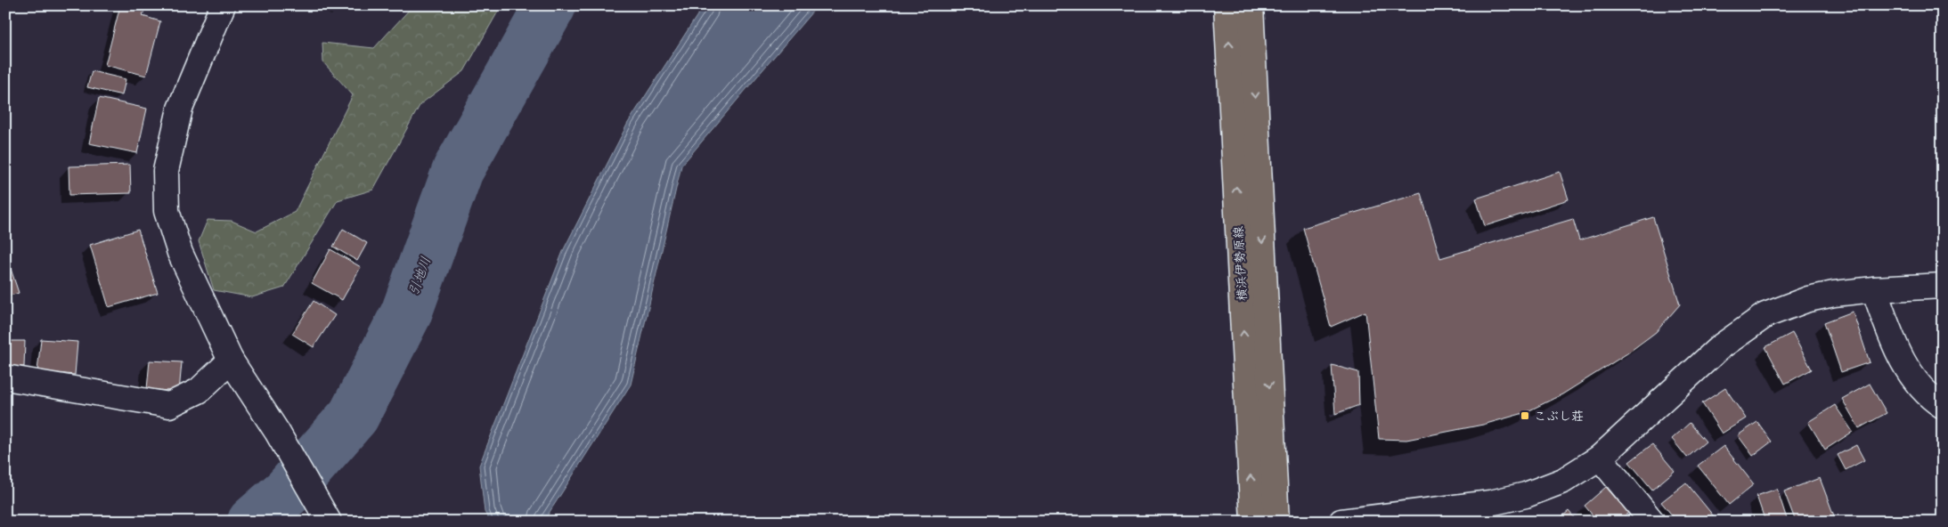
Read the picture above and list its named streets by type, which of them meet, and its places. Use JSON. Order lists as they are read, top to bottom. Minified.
{"streets":{"main road":["横浜伊勢原線"]},"water":["引地川"],"places":{"transit":["こぶし荘"]}}
